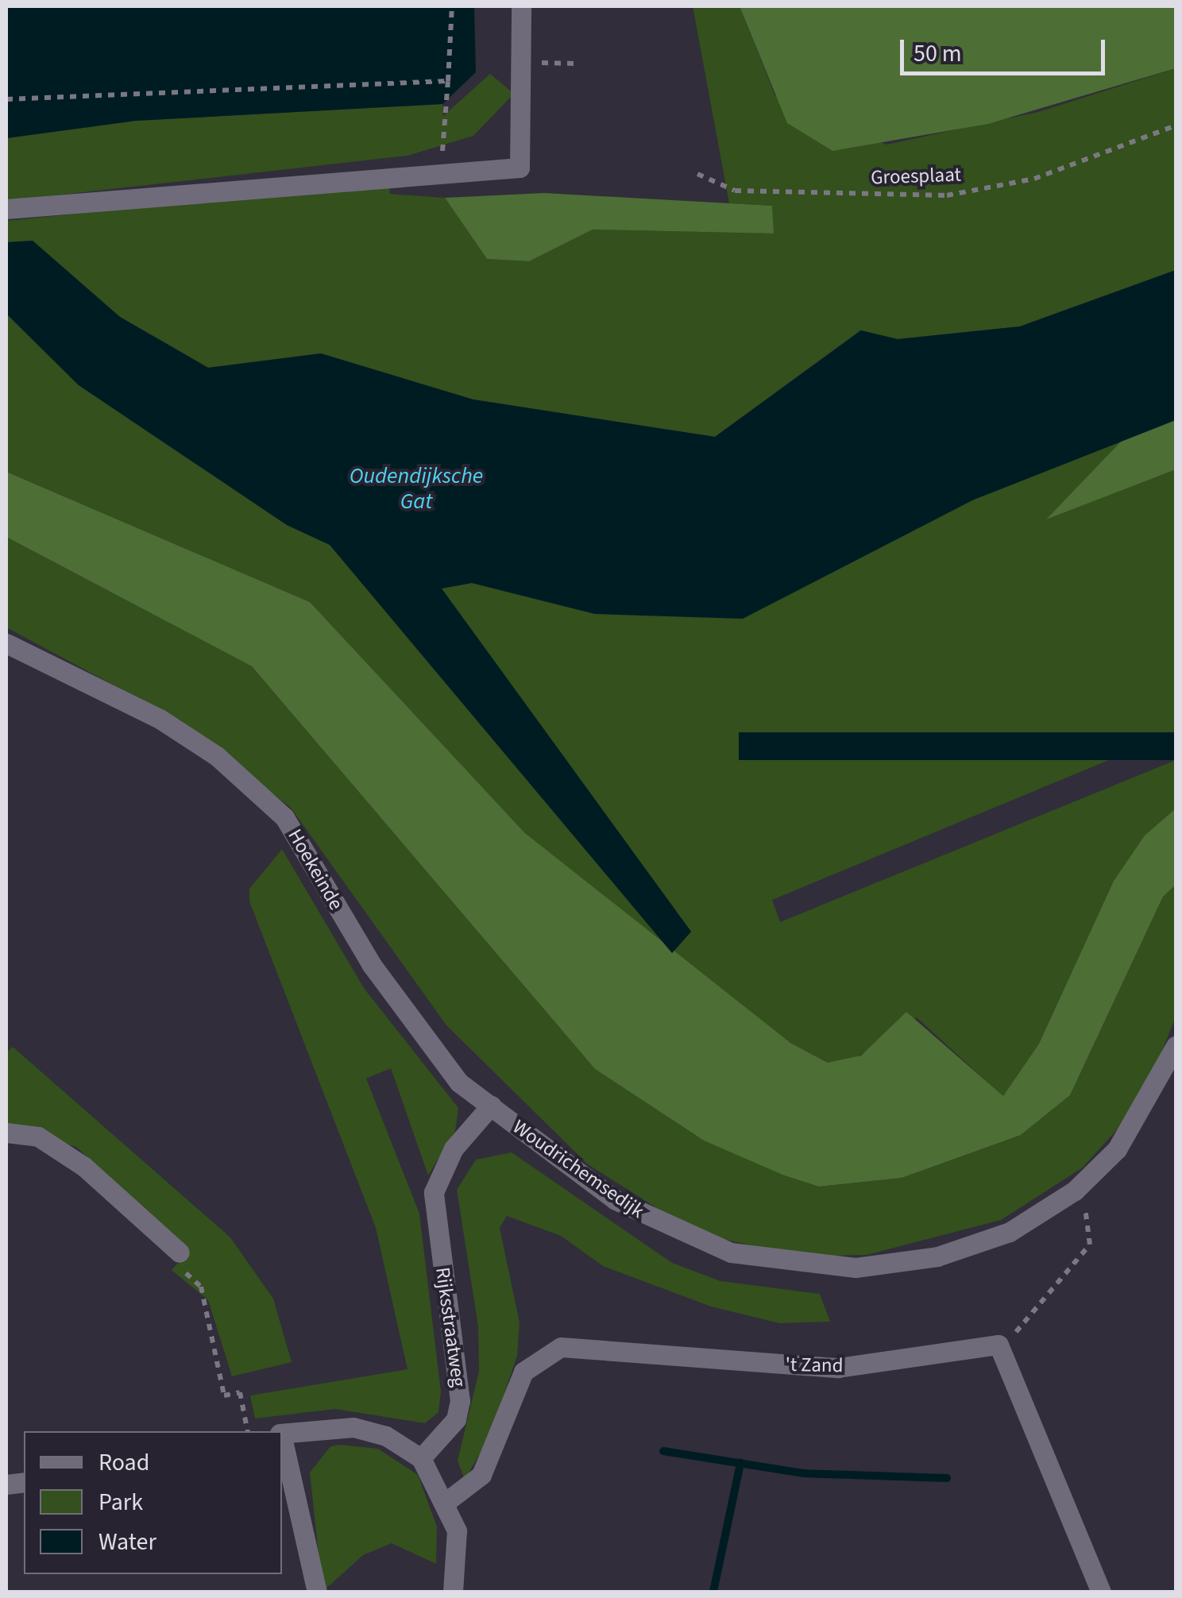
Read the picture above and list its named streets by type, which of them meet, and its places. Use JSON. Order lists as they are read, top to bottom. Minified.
{"streets":{"street":["Hoekeinde","Woudrichemsedijk","Rijksstraatweg","'t Zand"],"path":["Groesplaat"]},"crossings":[["Hoekeinde","Woudrichemsedijk"],["Hoekeinde","Rijksstraatweg"],["Woudrichemsedijk","Rijksstraatweg"]],"water":["Oudendijksche Gat"],"legend":["Road","Park","Water"],"scale_bar":"50 m"}
